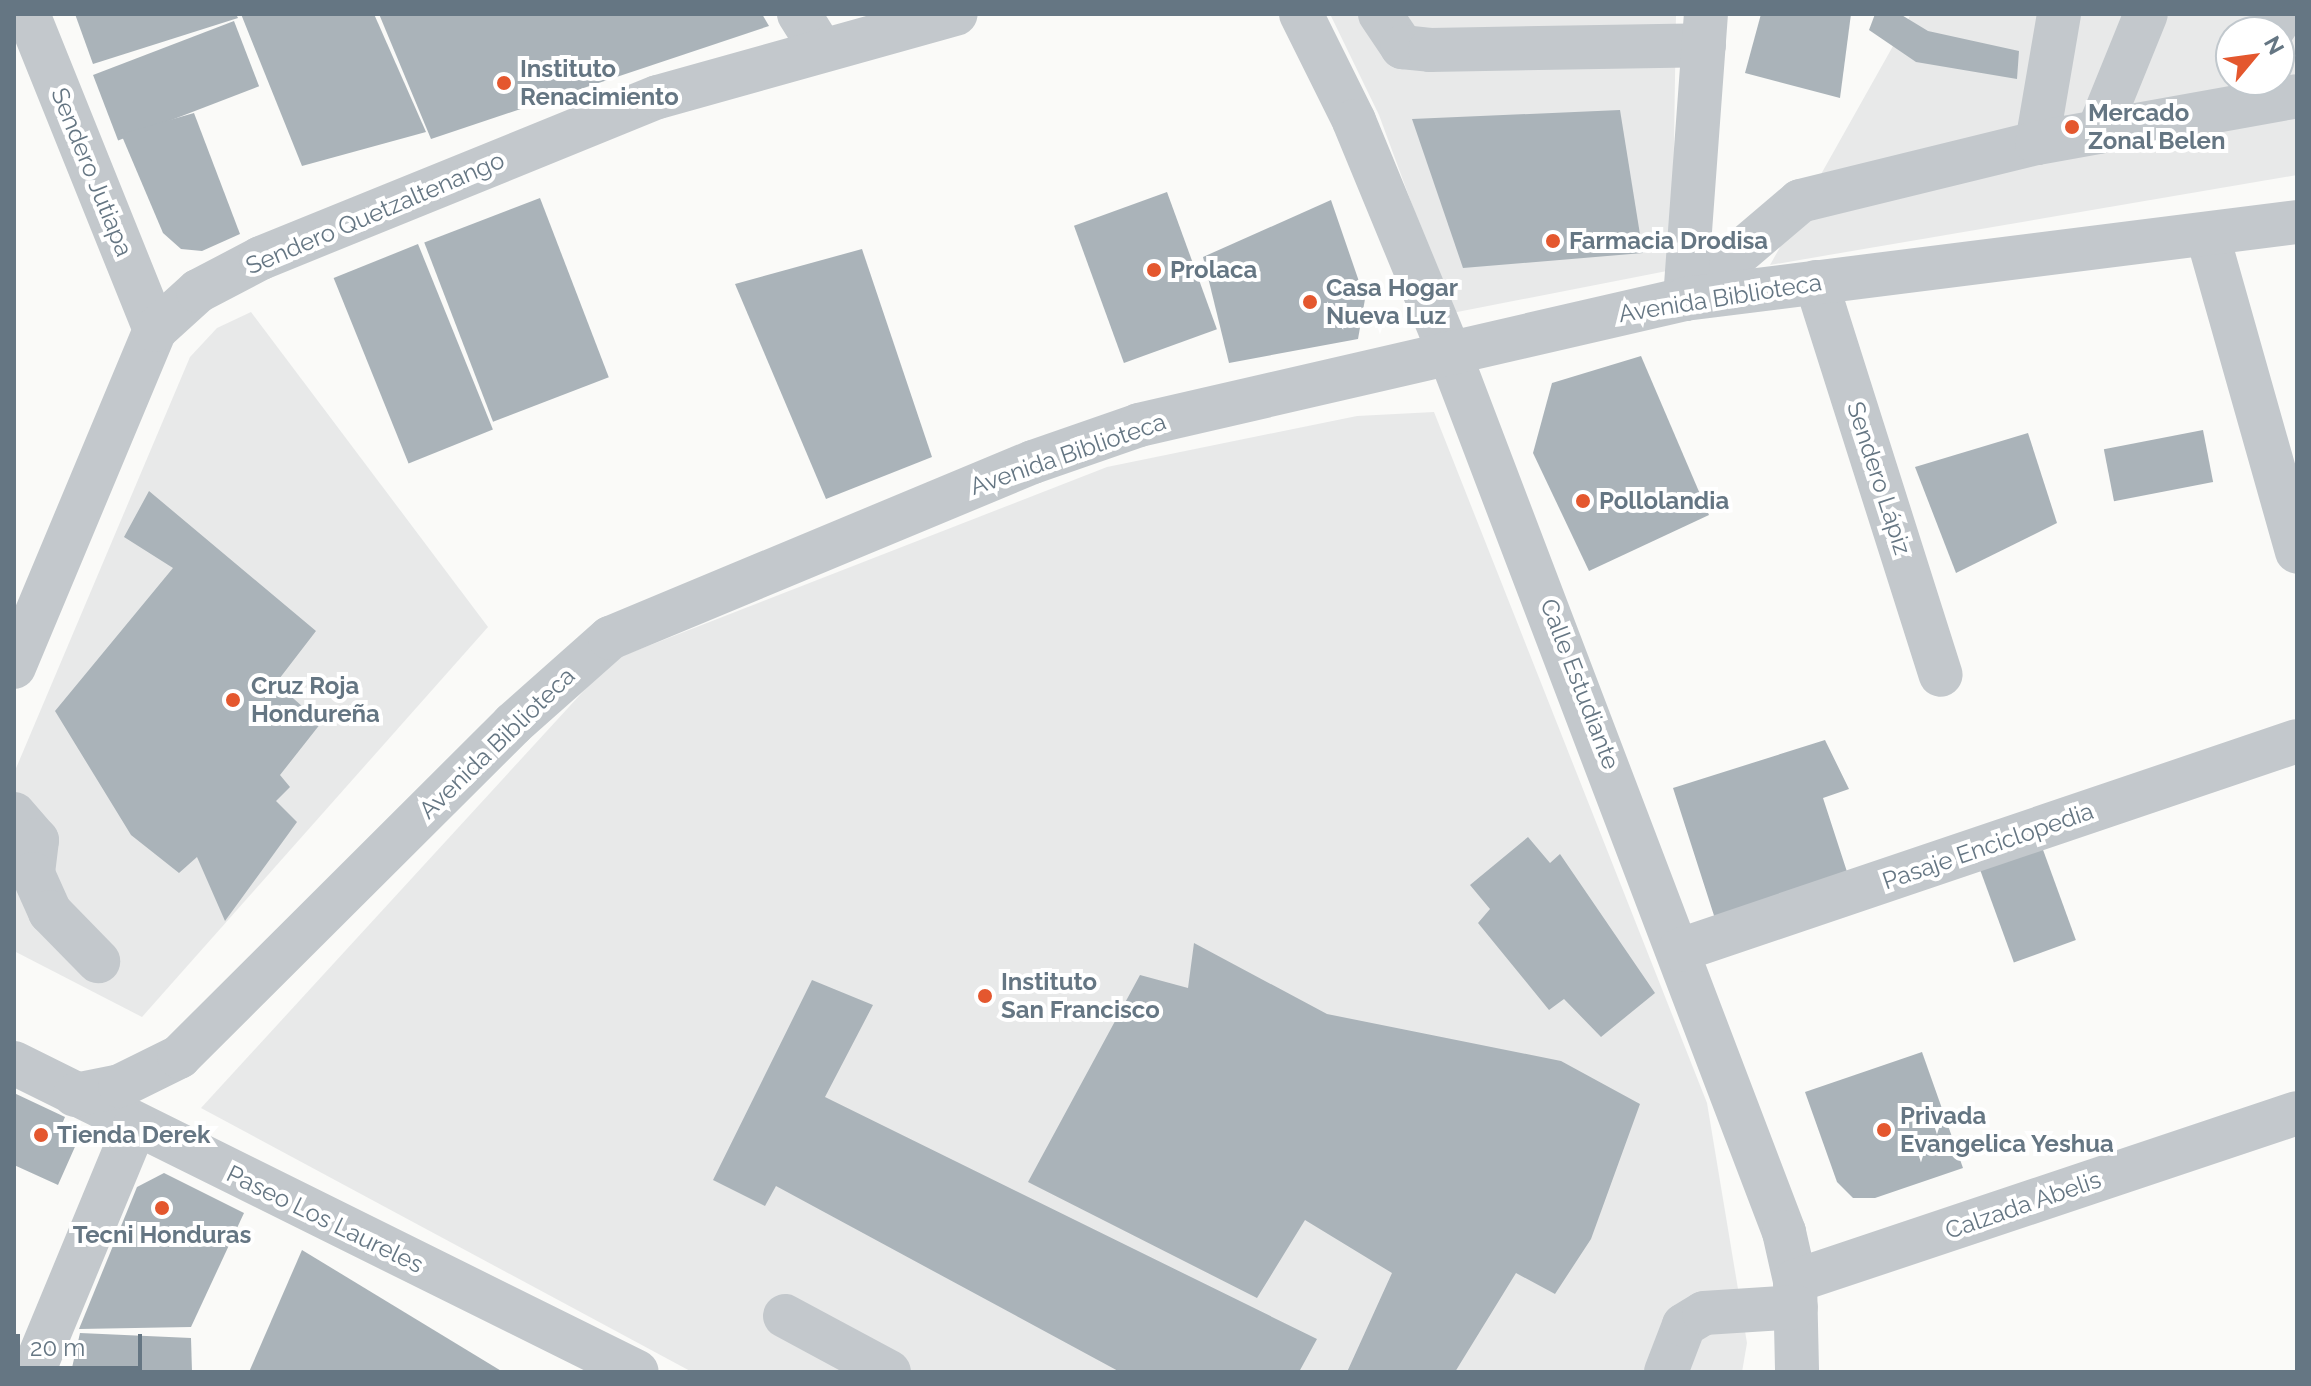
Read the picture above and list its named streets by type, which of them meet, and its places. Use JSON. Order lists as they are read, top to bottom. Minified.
{"streets":{"street":["Sendero Jutiapa","Sendero Quetzaltenango","Avenida Biblioteca","Sendero Lápiz","Calle Estudiante","Pasaje Enciclopedia","Calzada Abelis","Paseo Los Laureles"]},"crossings":[["Sendero Jutiapa","Sendero Quetzaltenango"],["Avenida Biblioteca","Sendero Lápiz"],["Avenida Biblioteca","Calle Estudiante"],["Avenida Biblioteca","Paseo Los Laureles"],["Calle Estudiante","Pasaje Enciclopedia"],["Calle Estudiante","Calzada Abelis"]],"places":["Instituto Renacimiento","Mercado Zonal Belen","Farmacia Drodisa","Prolaca","Casa Hogar Nueva Luz","Pollolandia","Cruz Roja Hondureña","Instituto San Francisco","Privada Evangelica Yeshua","Tienda Derek","Tecni Honduras"],"scale_bar":"20 m","north":"top right"}
